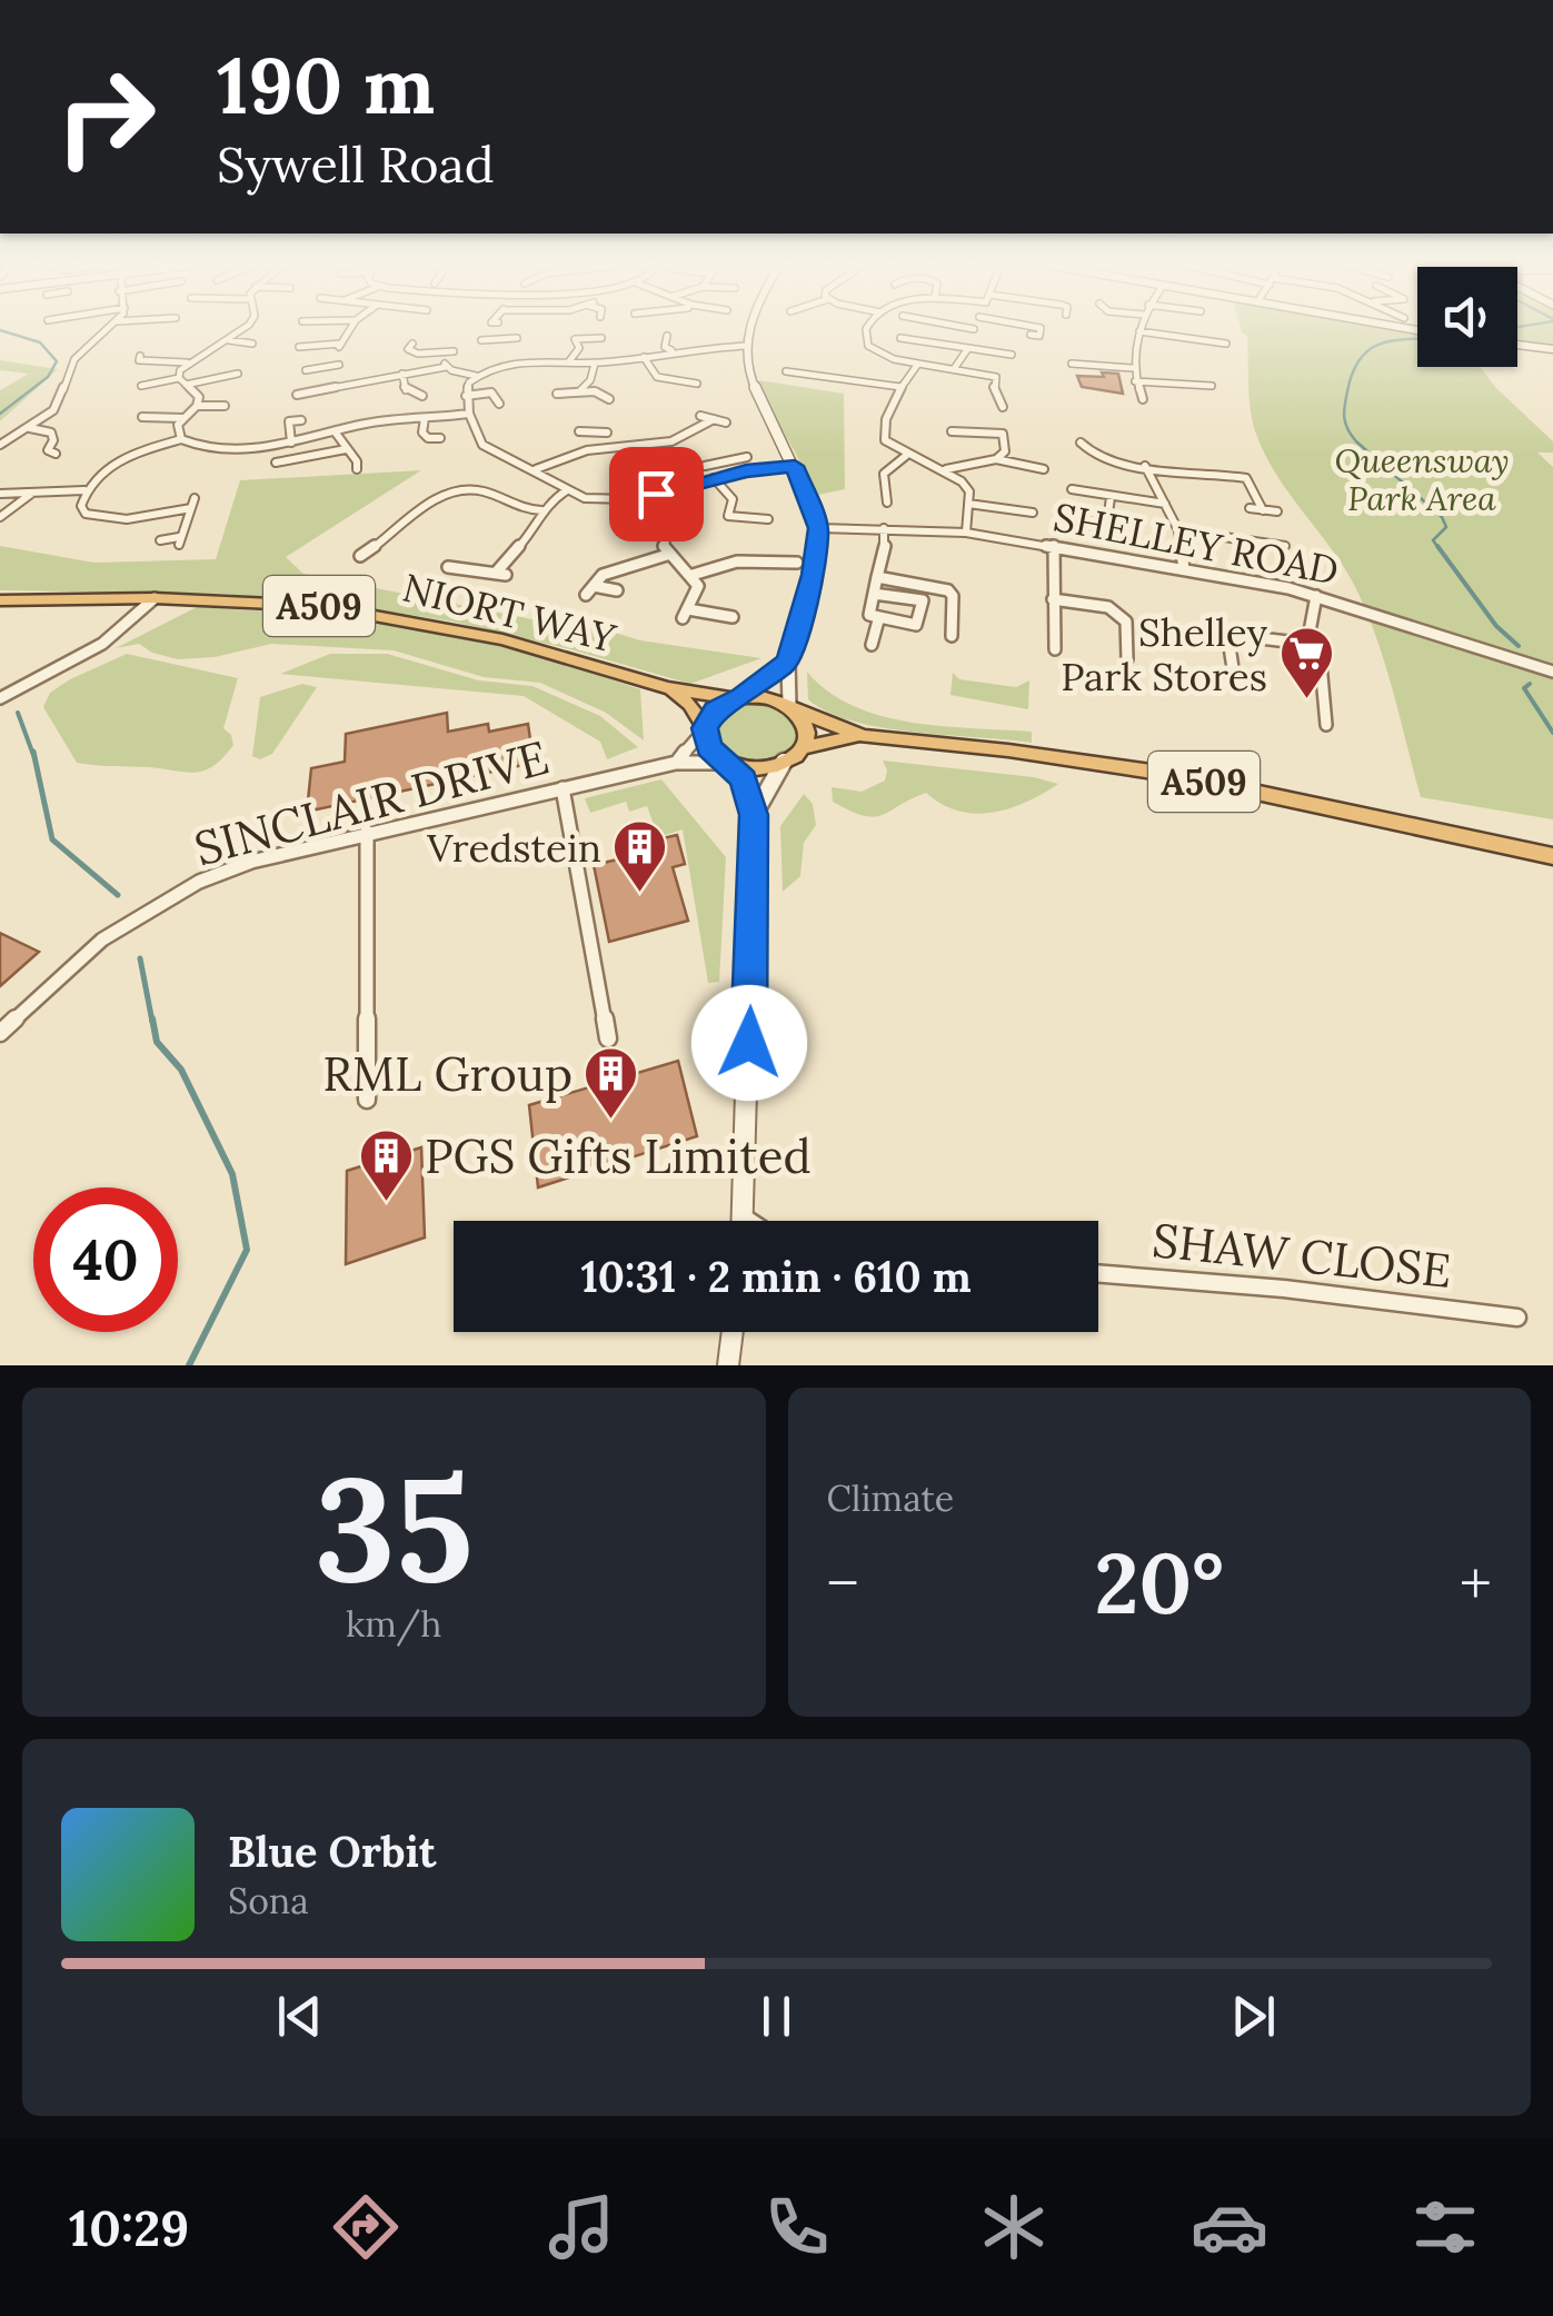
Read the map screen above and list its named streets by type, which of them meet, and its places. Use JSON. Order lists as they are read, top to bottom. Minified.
{"streets":{"highway":["A509","NIORT WAY"],"street":["SHELLEY ROAD","SINCLAIR DRIVE","SHAW CLOSE"]},"crossings":[["A509","NIORT WAY"],["A509","SINCLAIR DRIVE"],["NIORT WAY","SINCLAIR DRIVE"]],"parks":["Queensway Park Area"],"places":{"supermarket":["Shelley Park Stores"],"building":["Vredstein","RML Group","PGS Gifts Limited"]},"page":{"turn":["190 m","Sywell Road"],"limit":"40","trip":"10:31 · 2 min · 610 m","tile":[["35","km/h"],"Climate"],"heat":["−","20°","+"],"song":["Blue Orbit","Sona"],"tabs":"10:29"}}
